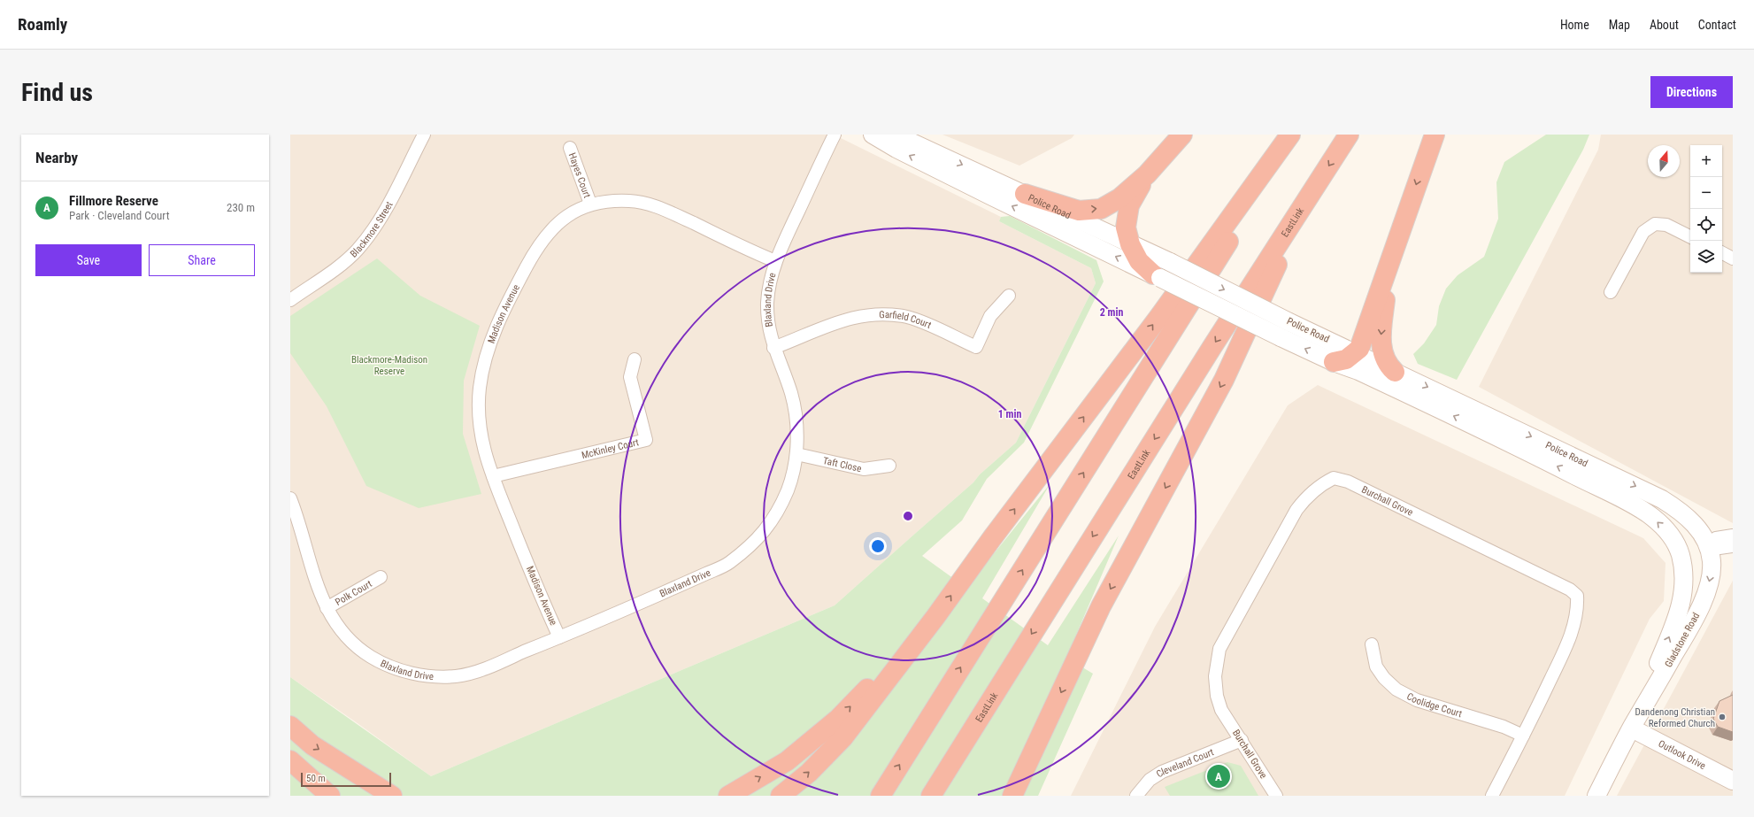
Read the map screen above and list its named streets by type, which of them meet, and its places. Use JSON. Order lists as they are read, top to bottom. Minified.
{"streets":{"highway":["EastLink"],"main road":["Police Road","Gladstone Road","Outlook Drive"],"street":["Hayes Court","Blackmore Street","Blaxland Drive","Madison Avenue","Garfield Court","McKinley Court","Taft Close","Burchall Grove","Polk Court","Coolidge Court","Cleveland Court"]},"crossings":[["Hayes Court","Madison Avenue"],["Police Road","Gladstone Road"],["Blaxland Drive","Madison Avenue"],["Blaxland Drive","Garfield Court"],["Blaxland Drive","Taft Close"],["Blaxland Drive","Polk Court"],["Madison Avenue","McKinley Court"],["Burchall Grove","Coolidge Court"],["Burchall Grove","Cleveland Court"],["Gladstone Road","Outlook Drive"]],"parks":["Blackmore-Madison Reserve"],"places":["Dandenong Christian Reformed Church"],"scale_bar":"50 m","north":"top","page":{"header":"Roamly","nav":["Home","Map","About","Contact"],"buttons":["Directions",["Save","Share"]],"title":"Find us","heading":"Nearby","map_buttons":["+","−"],"list":[{"mark":"A","name":"Fillmore Reserve","note":"Park · Cleveland Court","value":"230 m"}],"pins":"A","scale":"50 m"},"rings":["2 min","1 min"]}
